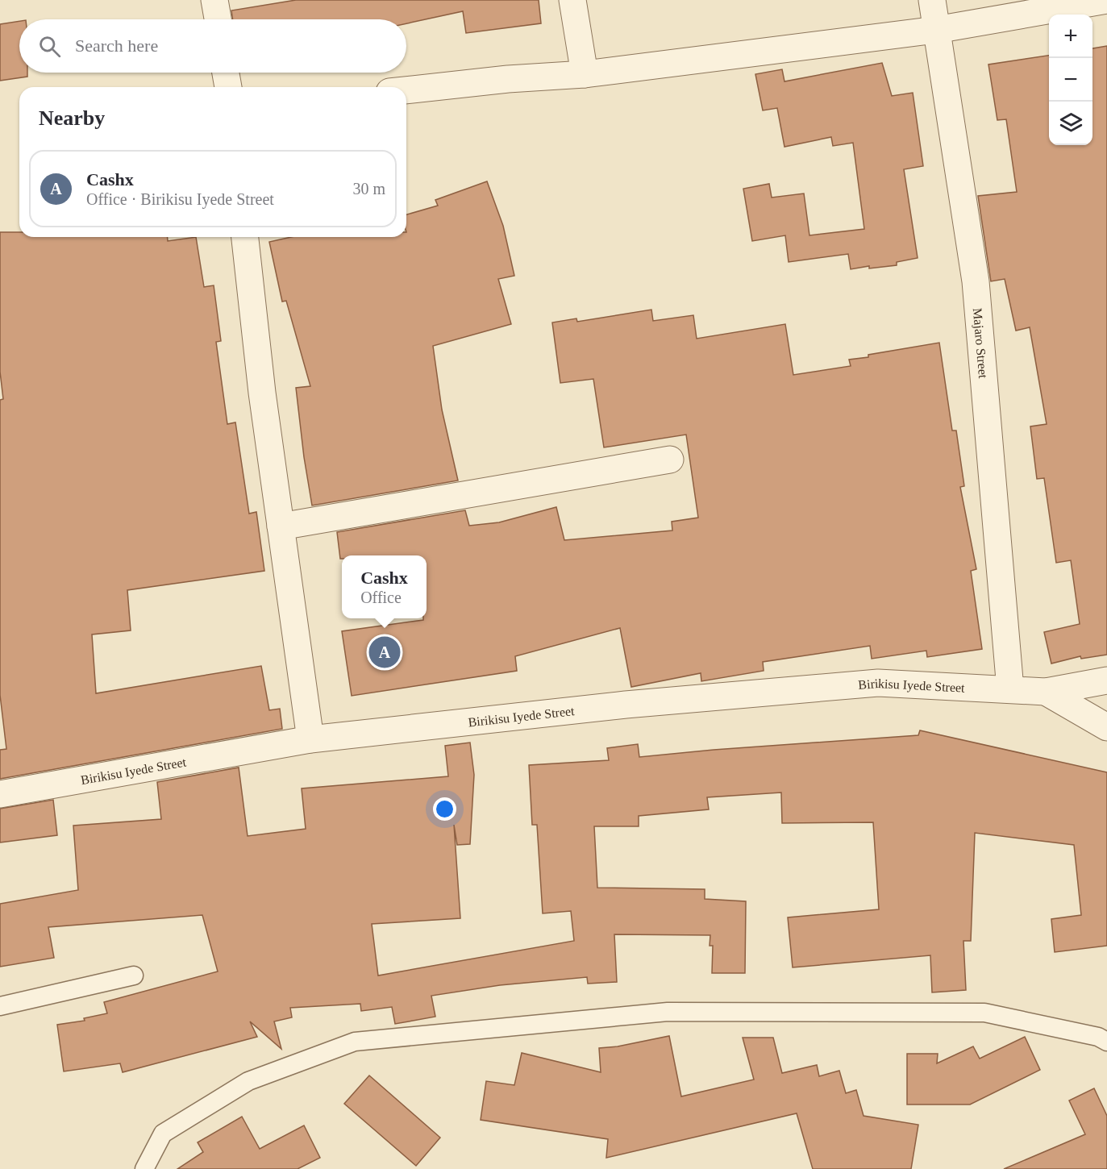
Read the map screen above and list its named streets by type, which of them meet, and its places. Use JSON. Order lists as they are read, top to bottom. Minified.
{"streets":{"street":["Majaro Street","Birikisu Iyede Street"]},"crossings":[["Majaro Street","Birikisu Iyede Street"]],"page":{"map_buttons":["+","−"],"search":"Search here","heading":"Nearby","list":[{"mark":"A","name":"Cashx","note":"Office · Birikisu Iyede Street","value":"30 m"}],"popup":["Cashx","Office"],"pins":"A"}}
